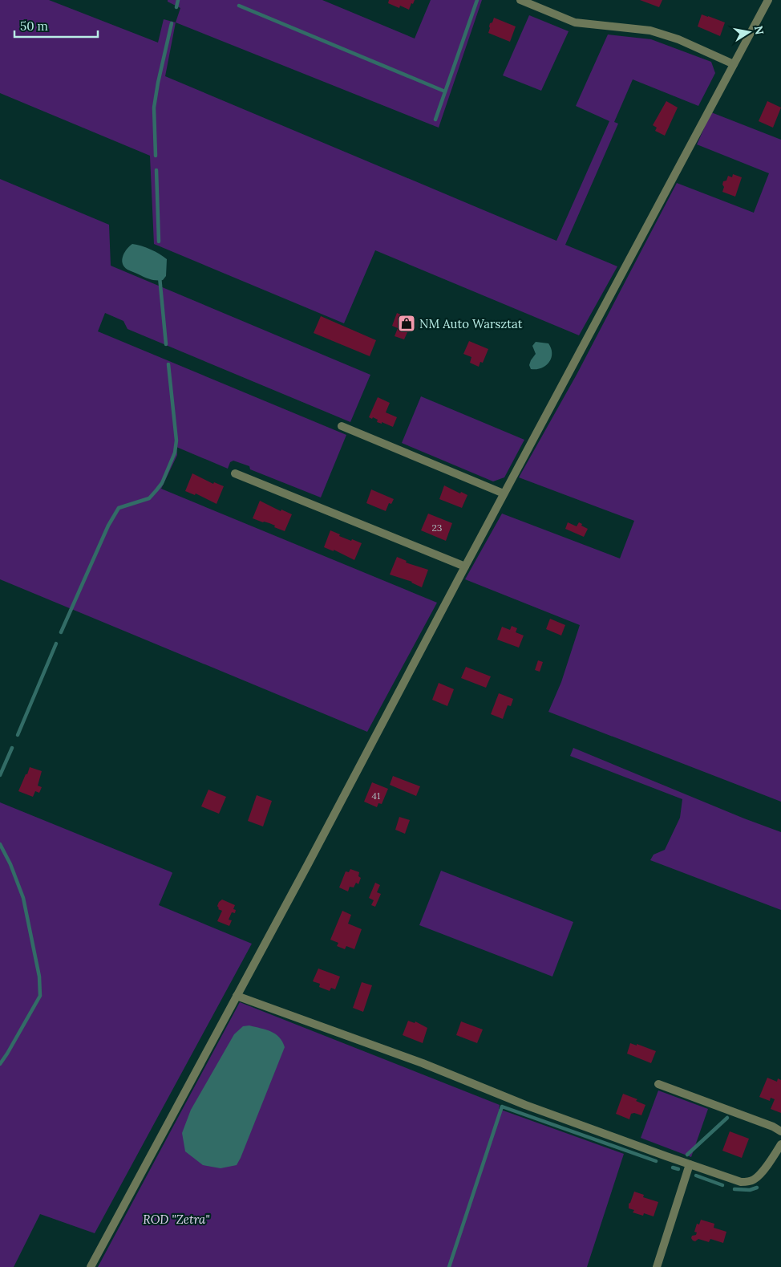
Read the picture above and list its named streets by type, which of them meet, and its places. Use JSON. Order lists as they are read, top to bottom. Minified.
{"parks":["ROD \"Zetra\""],"places":{"shop":["NM Auto Warsztat"]},"house_numbers":["23","41"],"scale_bar":"50 m","north":"right"}
